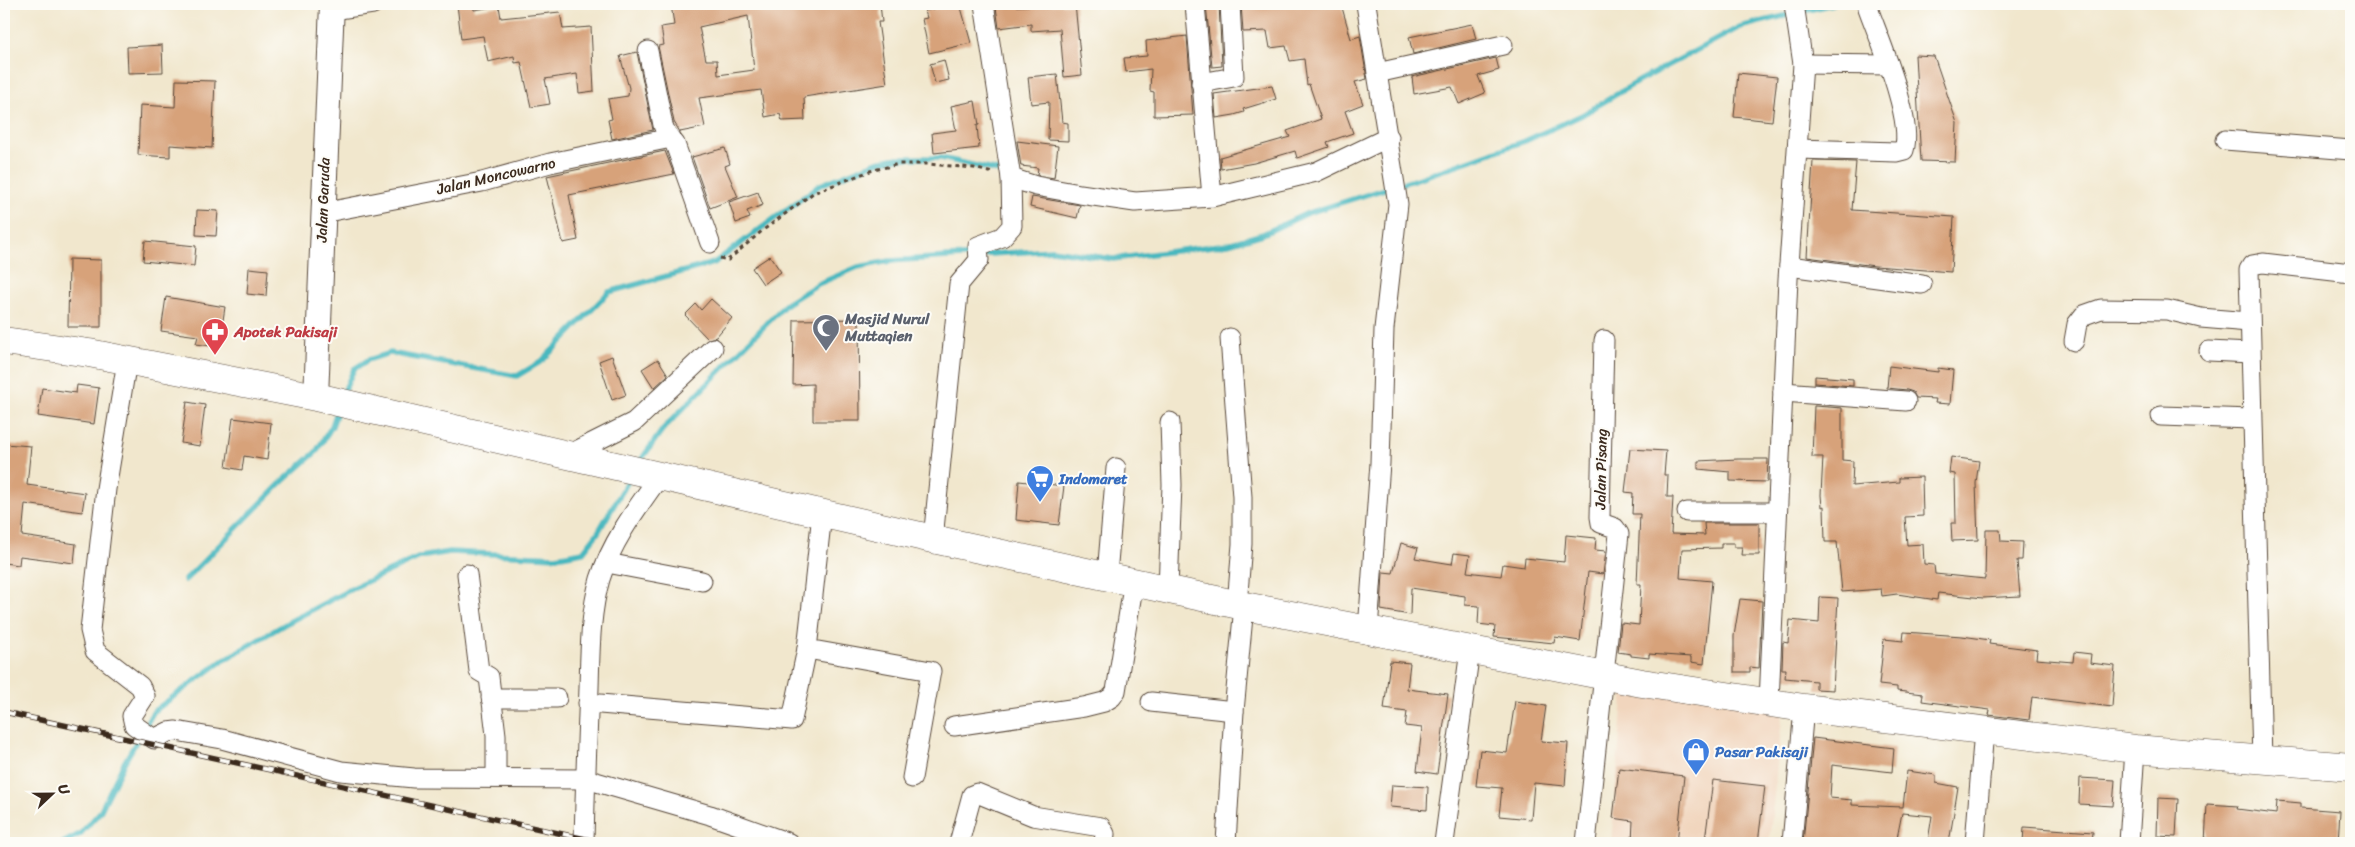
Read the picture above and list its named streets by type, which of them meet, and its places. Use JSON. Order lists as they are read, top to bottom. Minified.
{"streets":{"street":["Jalan Moncowarno","Jalan Garuda","Jalan Pisang"]},"crossings":[["Jalan Moncowarno","Jalan Garuda"]],"places":{"mosque":["Masjid Nurul Muttaqien"],"pharmacy":["Apotek Pakisaji"],"supermarket":["Indomaret"],"shop":["Pasar Pakisaji"]},"north":"right"}
